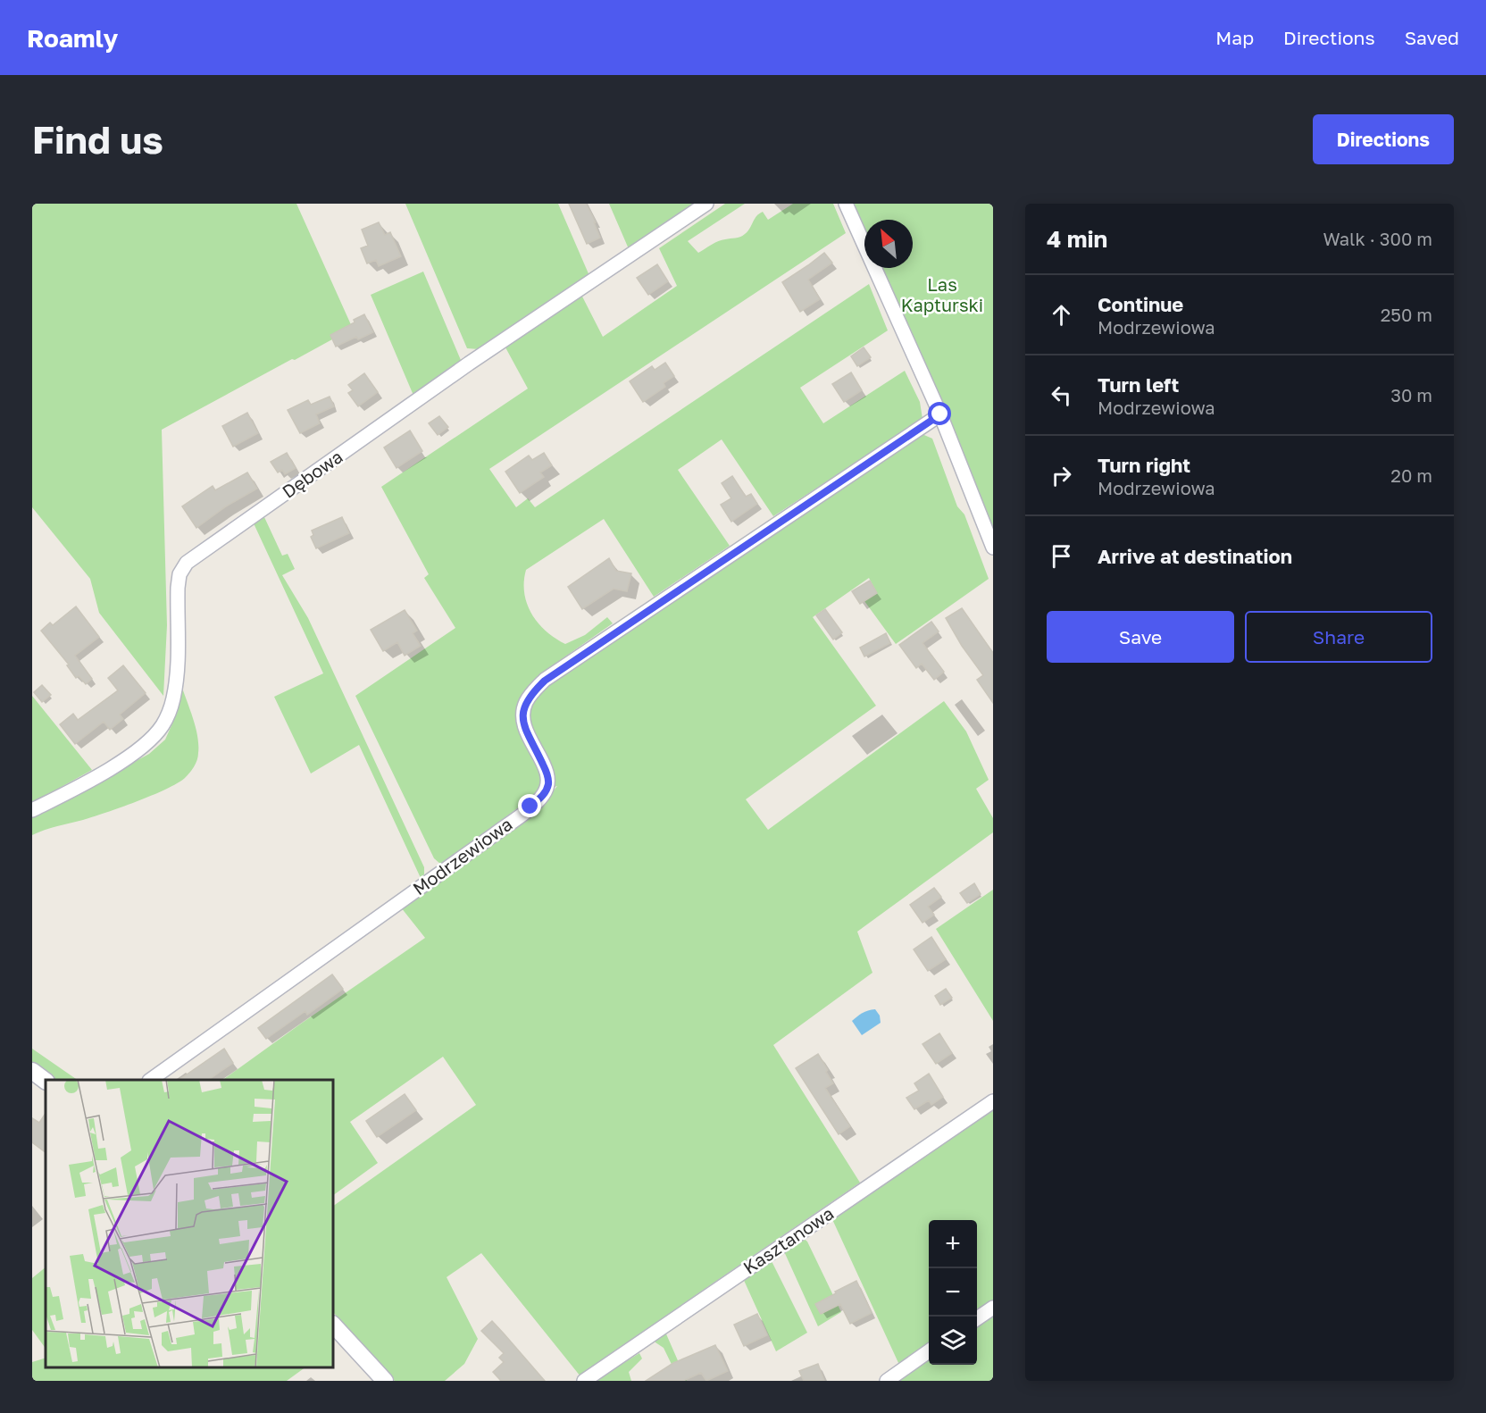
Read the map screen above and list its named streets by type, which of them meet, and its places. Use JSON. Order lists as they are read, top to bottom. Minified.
{"streets":{"street":["Dębowa","Modrzewiowa","Kasztanowa"]},"parks":["Las Kapturski"],"north":"top left","page":{"header":"Roamly","nav":["Map","Directions","Saved"],"buttons":["Directions",["Save","Share"]],"title":"Find us","heading":["4 min","Walk · 300 m"],"list":[["Continue","Modrzewiowa","250 m"],["Turn left","Modrzewiowa","30 m"],["Turn right","Modrzewiowa","20 m"],"Arrive at destination"],"map_buttons":["+","−"]}}
